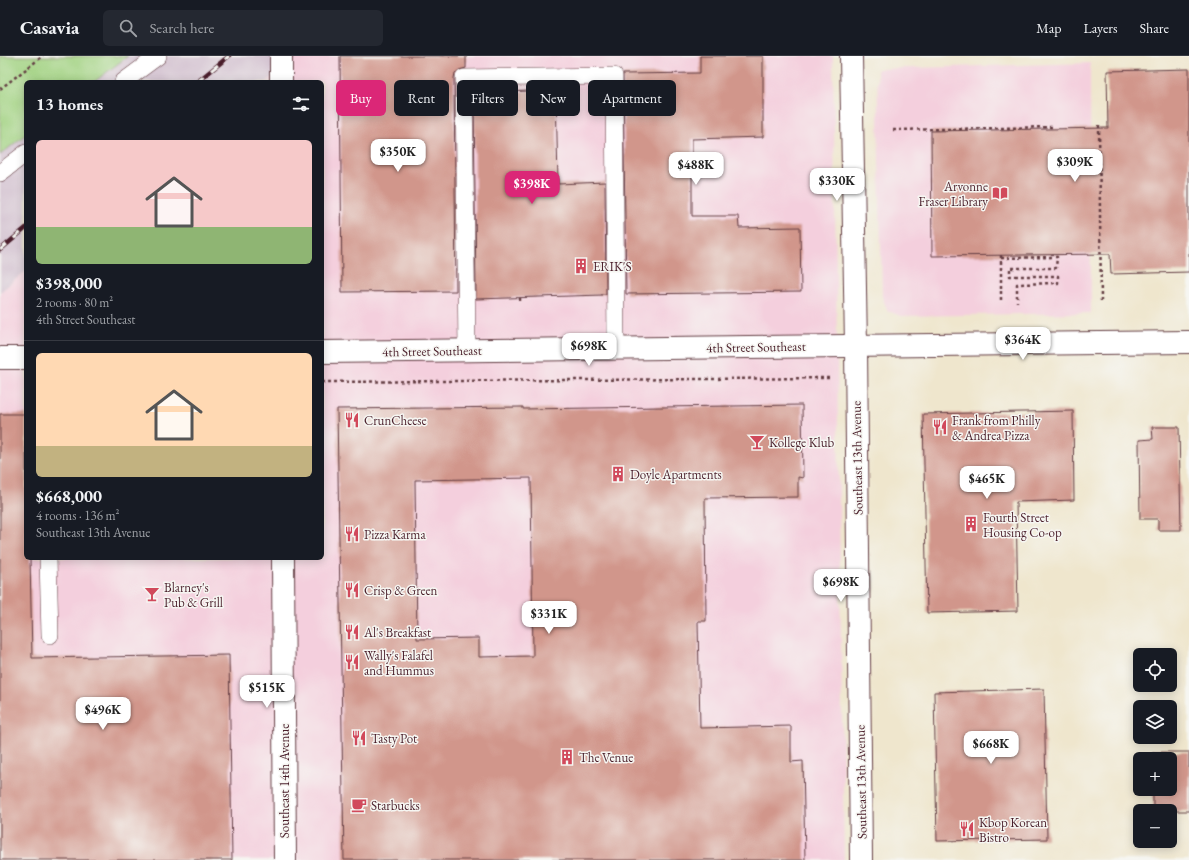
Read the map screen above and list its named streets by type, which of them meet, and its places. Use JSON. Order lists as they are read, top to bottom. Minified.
{"streets":{"street":["4th Street Southeast","Southeast 13th Avenue","Southeast 14th Avenue"]},"crossings":[["4th Street Southeast","Southeast 13th Avenue"]],"places":{"library":["Arvonne Fraser Library"],"building":["ERIK'S","Doyle Apartments","Fourth Street Housing Co-op","The Venue"],"restaurant":["CrunCheese","Frank from Philly & Andrea Pizza","Pizza Karma","Crisp & Green","Al's Breakfast","Wally's Falafel and Hummus","Tasty Pot","Kbop Korean Bistro"],"bar":["Kollege Klub","Blarney's Pub & Grill"],"cafe":["Starbucks"]},"page":{"header":"Casavia","search":"Search here","nav":["Map","Layers","Share"],"chip":["Buy","Rent","Filters","New","Apartment"],"heading":"13 homes","list":[{"name":"$398,000","note":"2 rooms · 80 m² · 4th Street Southeast"},{"name":"$668,000","note":"4 rooms · 136 m² · Southeast 13th Avenue"}],"price":["$350K","$309K","$488K","$330K","$398K","$364K","$698K","$465K","$698K","$331K","$515K","$496K","$668K"],"map_buttons":["+","−"]}}
